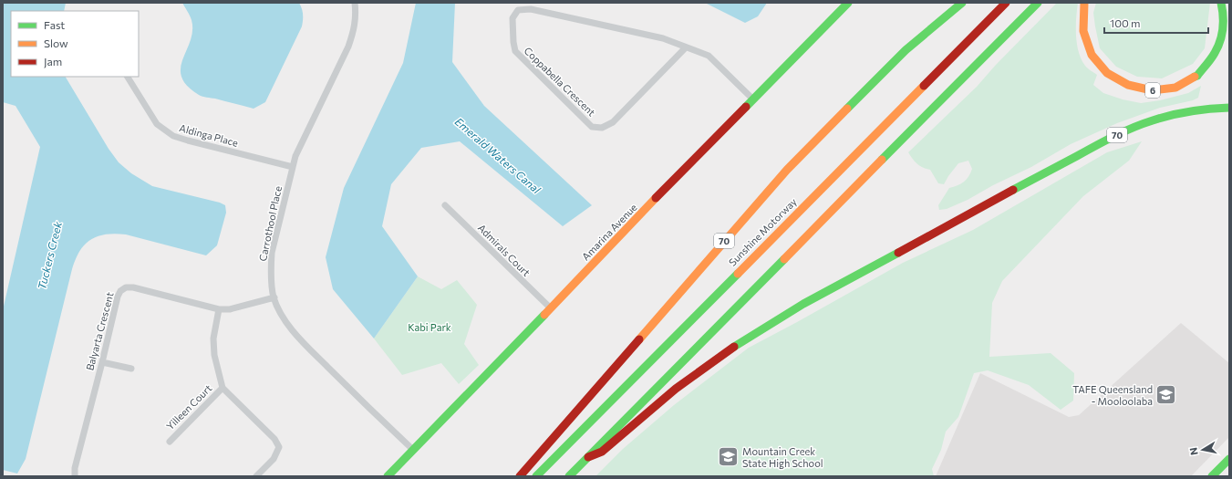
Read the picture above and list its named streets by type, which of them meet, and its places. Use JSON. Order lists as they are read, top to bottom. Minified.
{"streets":{"main road":["6","70","Amarina Avenue","Sunshine Motorway"],"street":["Coppabella Crescent","Aldinga Place","Carrothool Place","Admirals Court","Balyarta Crescent","Yilleen Court"]},"crossings":[["Coppabella Crescent","Amarina Avenue"],["Aldinga Place","Carrothool Place"],["Carrothool Place","Amarina Avenue"],["Carrothool Place","Balyarta Crescent"],["Amarina Avenue","Admirals Court"]],"water":["Emerald Waters Canal","Tuckers Creek"],"parks":["Kabi Park"],"places":{"school or university":["TAFE Queensland - Mooloolaba","Mountain Creek State High School"]},"legend":["Fast","Slow","Jam"],"scale_bar":"100 m","north":"left"}
